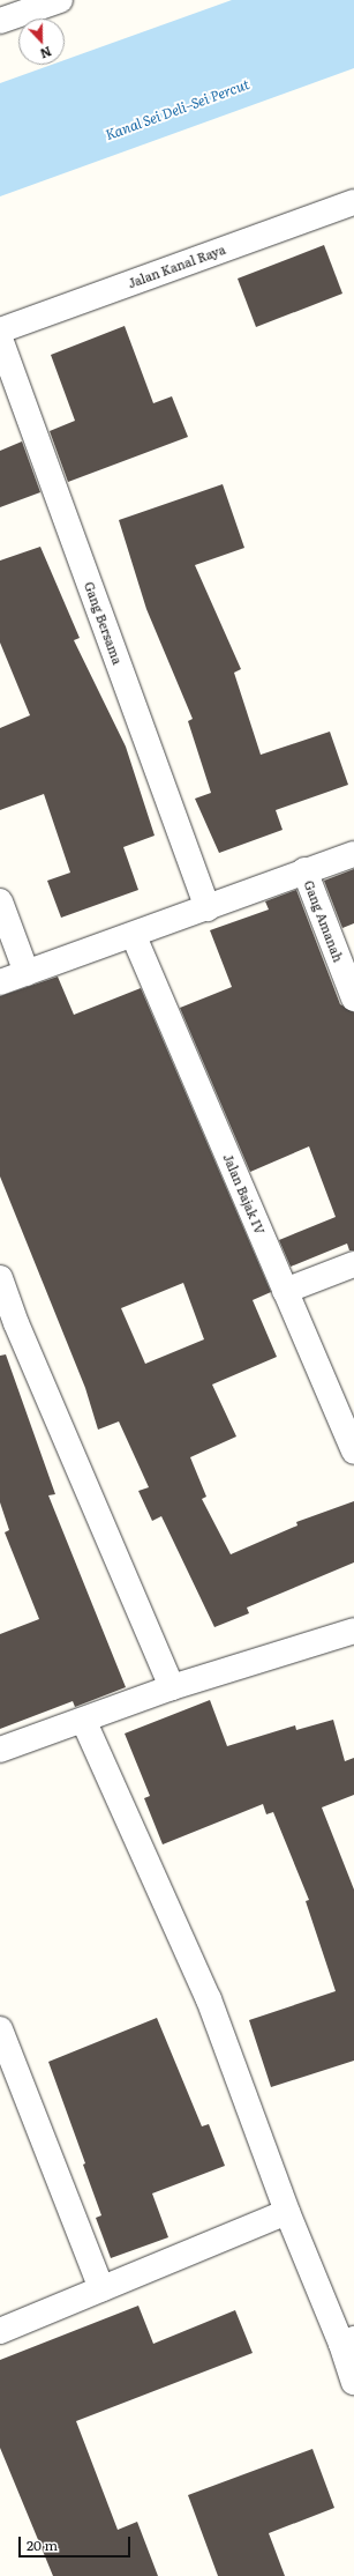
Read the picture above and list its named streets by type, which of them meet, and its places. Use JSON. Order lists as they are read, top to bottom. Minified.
{"streets":{"street":["Jalan Kanal Raya","Gang Bersama","Gang Amanah","Jalan Bajak IV"]},"water":["Kanal Sei Deli–Sei Percut"],"scale_bar":"20 m","north":"bottom"}
